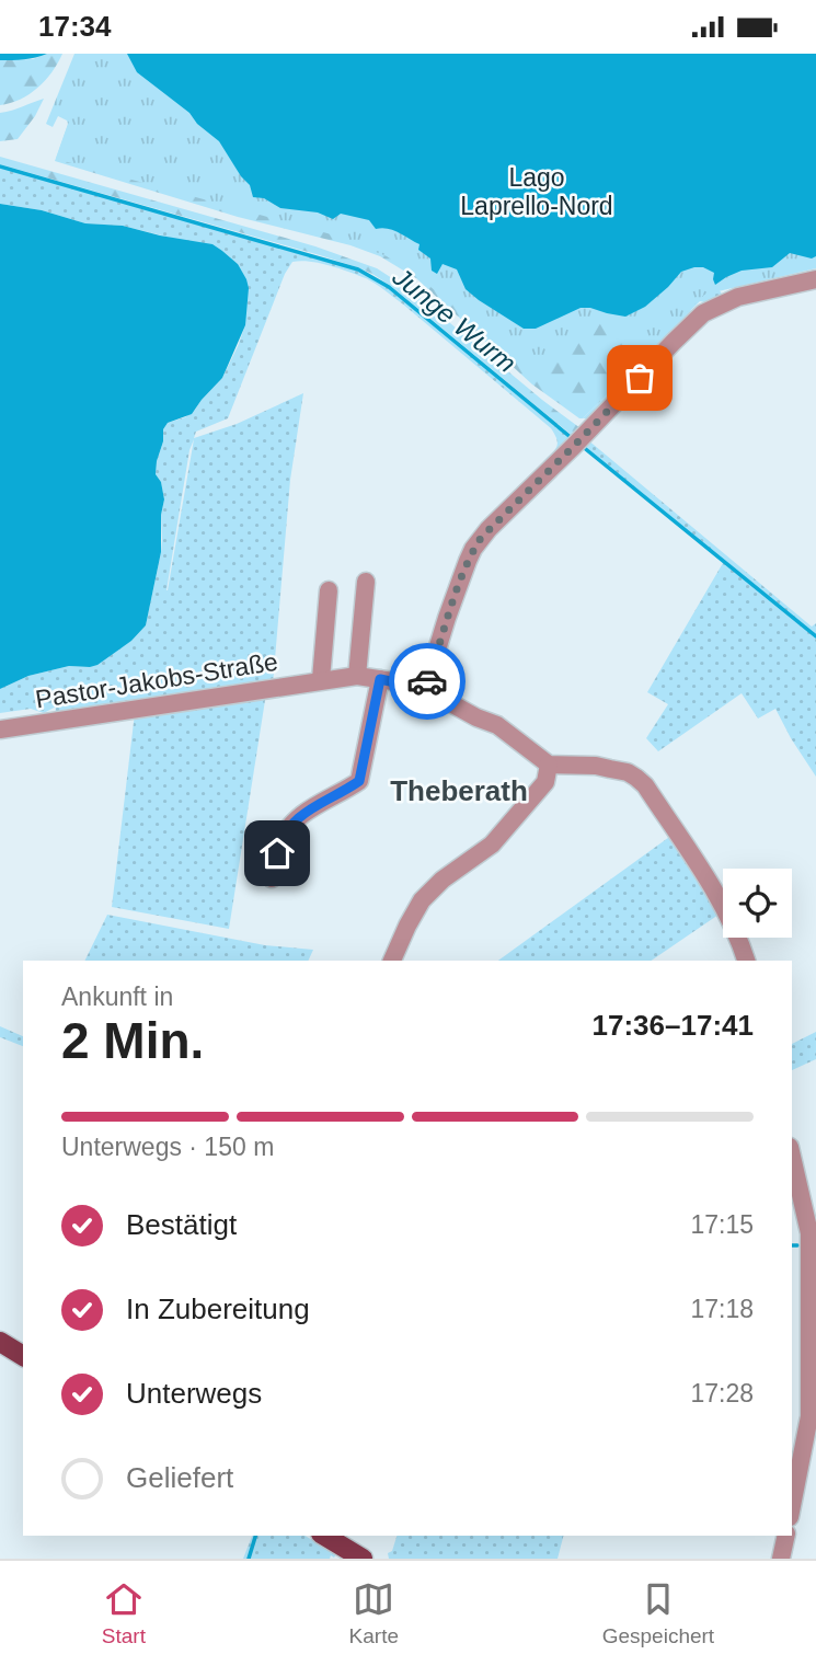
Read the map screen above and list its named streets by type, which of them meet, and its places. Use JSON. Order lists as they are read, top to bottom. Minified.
{"streets":{"street":["Pastor-Jakobs-Straße"]},"districts":["Theberath"],"water":["Junge Wurm"],"parks":["Lago Laprello-Nord"],"page":{"status":"17:34","heading":["2 Min.","Ankunft in","17:36–17:41"],"bar":"Unterwegs · 150 m","list":[["Bestätigt","17:15"],["In Zubereitung","17:18"],["Unterwegs","17:28"],"Geliefert"],"tabs":["Start","Karte","Gespeichert"]}}
